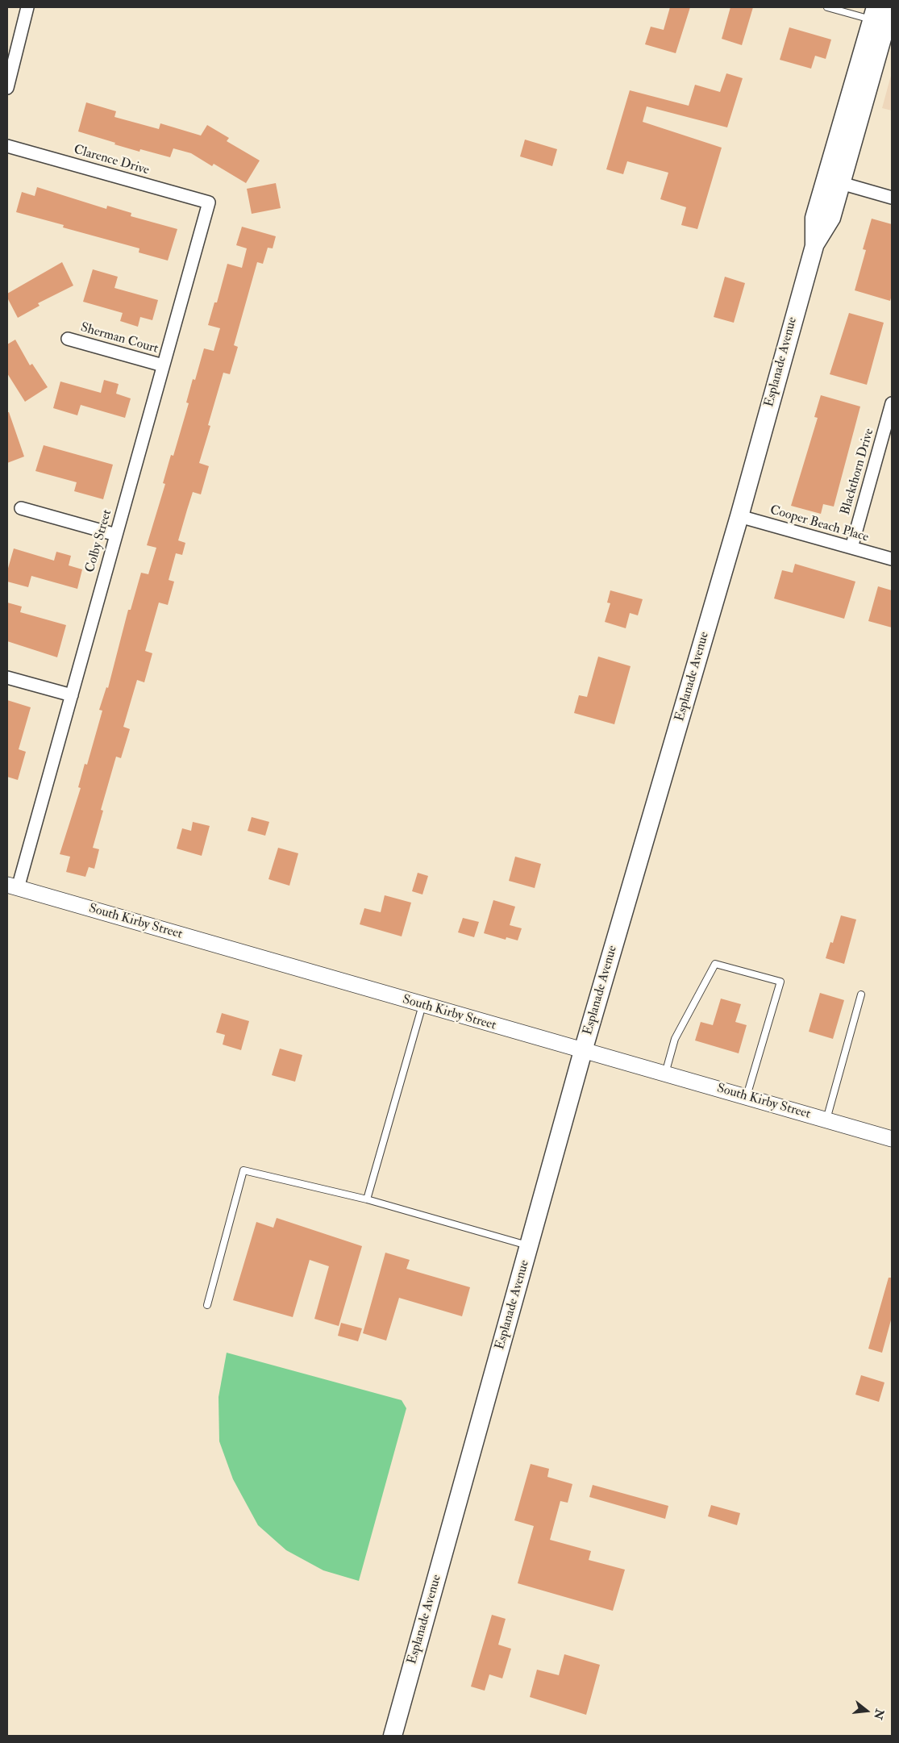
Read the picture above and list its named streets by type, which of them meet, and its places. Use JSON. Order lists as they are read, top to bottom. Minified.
{"streets":{"main road":["Esplanade Avenue"],"street":["Clarence Drive","Sherman Court","Blackthorn Drive","Cooper Beach Place","Colby Street","South Kirby Street"]},"crossings":[["Clarence Drive","Colby Street"],["Sherman Court","Colby Street"],["Esplanade Avenue","Cooper Beach Place"],["Esplanade Avenue","South Kirby Street"],["Blackthorn Drive","Cooper Beach Place"],["Colby Street","South Kirby Street"]],"north":"right"}
